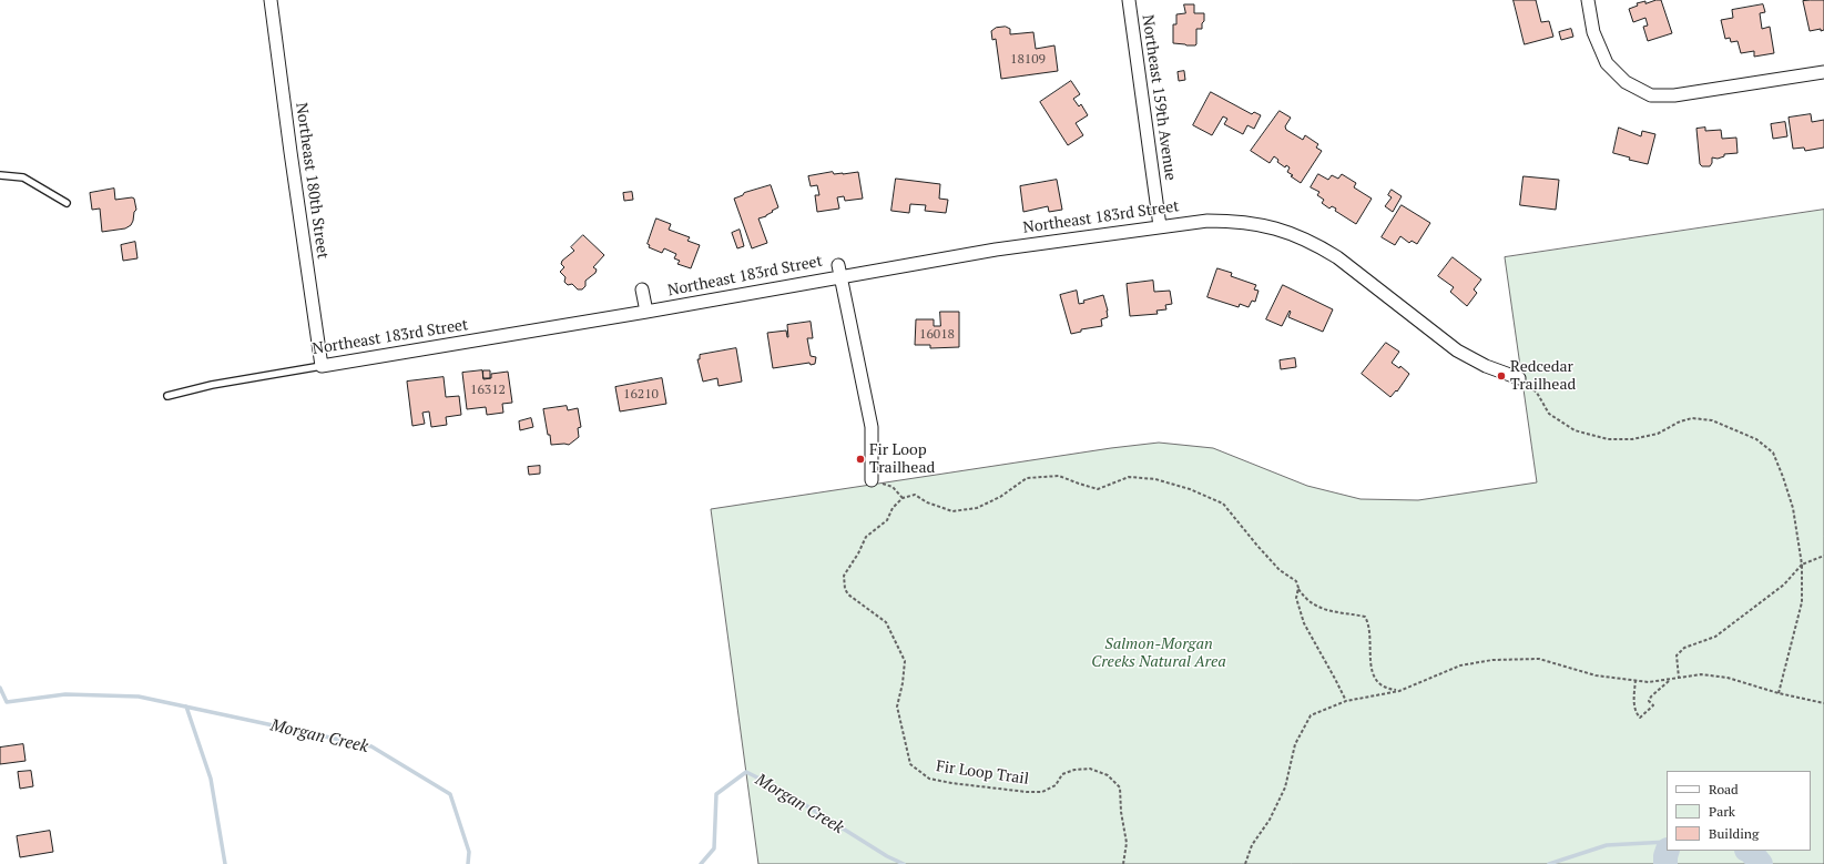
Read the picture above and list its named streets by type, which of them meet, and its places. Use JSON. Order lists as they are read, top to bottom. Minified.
{"streets":{"street":["Northeast 159th Avenue","Northeast 180th Street","Northeast 183rd Street"],"path":["Fir Loop Trail"]},"crossings":[["Northeast 159th Avenue","Northeast 183rd Street"],["Northeast 180th Street","Northeast 183rd Street"]],"water":["Morgan Creek"],"parks":["Salmon-Morgan Creeks Natural Area"],"places":["Redcedar Trailhead","Fir Loop Trailhead"],"house_numbers":["18109","16018","16312","16210"],"legend":["Road","Park","Building"]}
